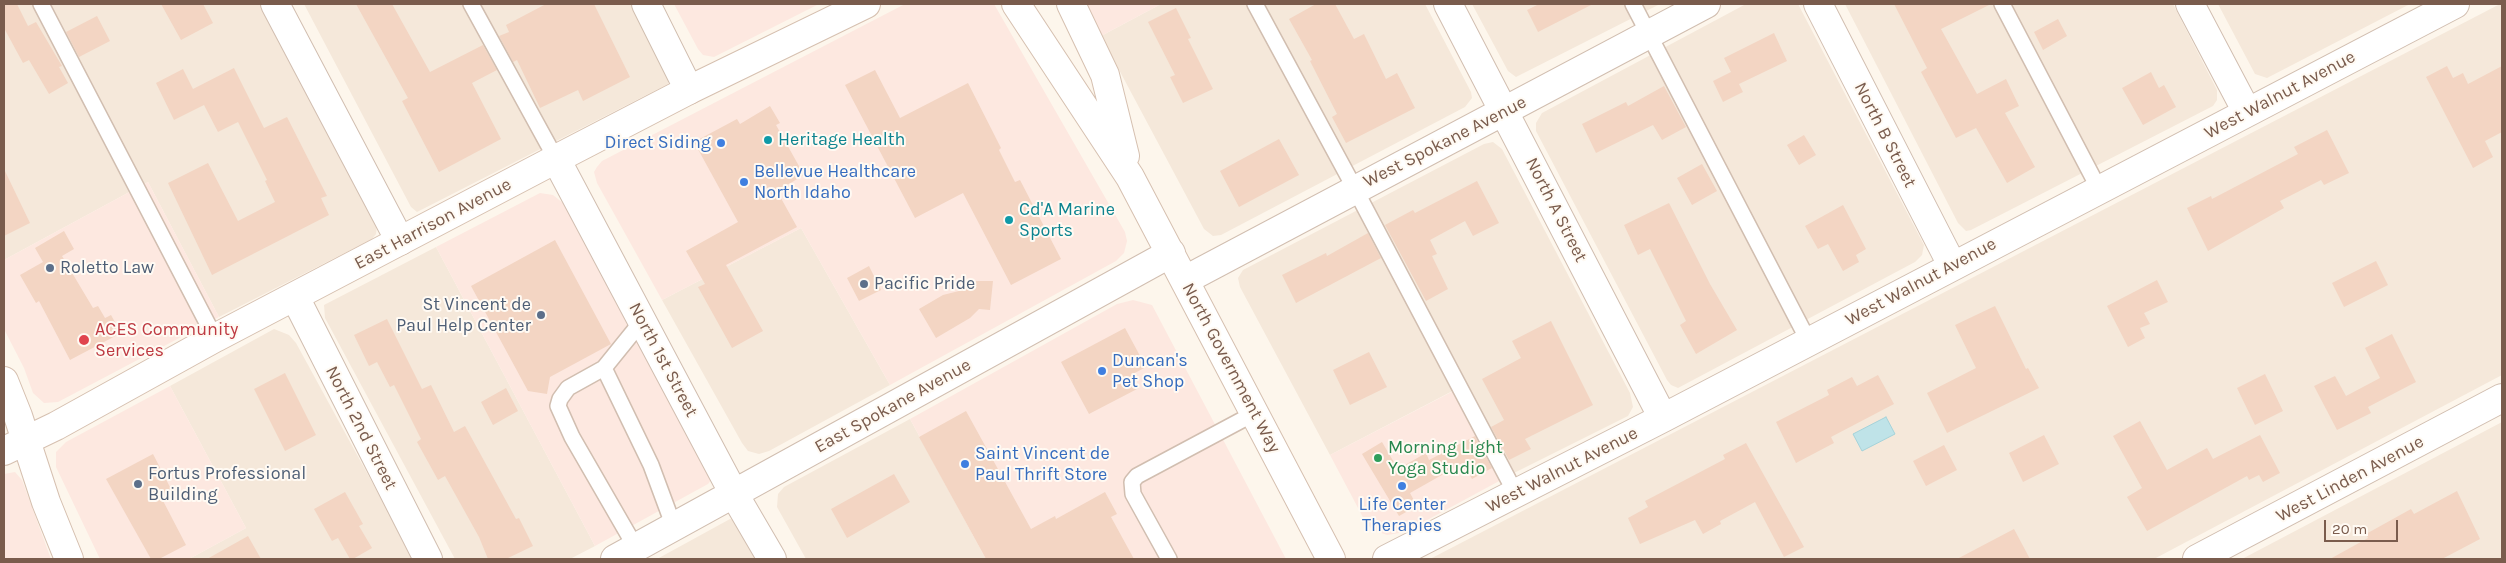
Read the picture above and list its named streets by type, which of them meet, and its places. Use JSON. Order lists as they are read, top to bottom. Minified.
{"streets":{"street":["West Walnut Avenue","North B Street","West Spokane Avenue","North A Street","East Harrison Avenue","North 1st Street","North Government Way","East Spokane Avenue","North 2nd Street","West Linden Avenue"]},"crossings":[["West Walnut Avenue","North B Street"],["West Walnut Avenue","North A Street"],["West Spokane Avenue","North A Street"],["West Spokane Avenue","North Government Way"],["East Harrison Avenue","North 1st Street"],["East Harrison Avenue","North 2nd Street"],["North 1st Street","East Spokane Avenue"],["North Government Way","East Spokane Avenue"]],"places":["Heritage Health","Direct Siding","Bellevue Healthcare North Idaho","Cd'A Marine Sports","Roletto Law","Pacific Pride","St Vincent de Paul Help Center","ACES Community Services","Duncan's Pet Shop","Morning Light Yoga Studio","Saint Vincent de Paul Thrift Store","Fortus Professional Building","Life Center Therapies"],"scale_bar":"20 m"}
